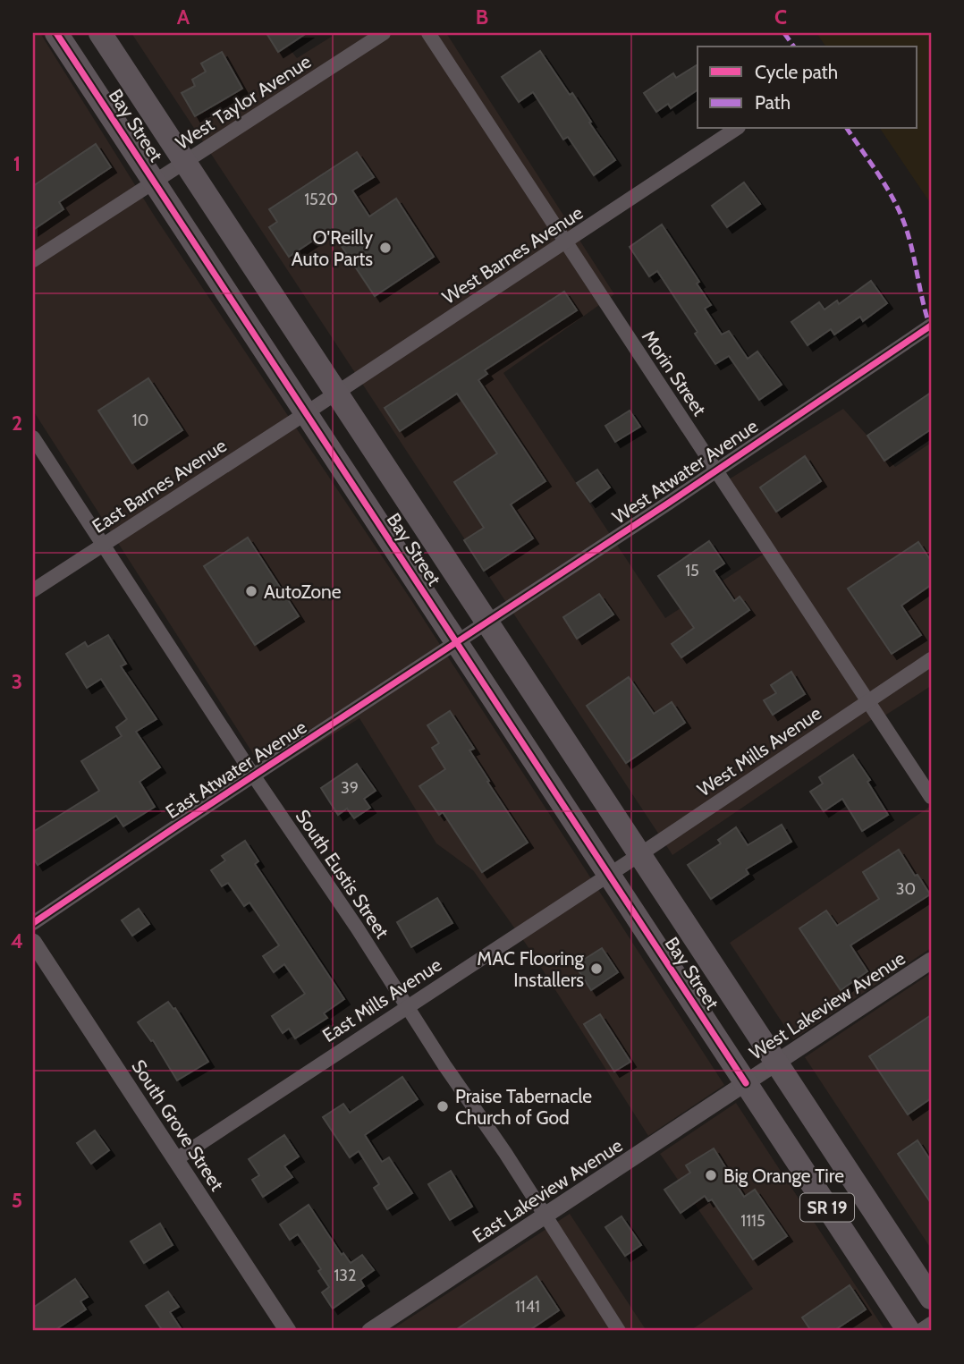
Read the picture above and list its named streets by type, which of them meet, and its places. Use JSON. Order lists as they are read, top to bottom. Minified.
{"streets":{"main road":["Bay Street","SR 19"],"street":["West Taylor Avenue","West Barnes Avenue","Morin Street","West Atwater Avenue","East Barnes Avenue","West Mills Avenue","East Atwater Avenue","South Eustis Street","East Mills Avenue","West Lakeview Avenue","South Grove Street","East Lakeview Avenue"]},"crossings":[["West Taylor Avenue","Bay Street"],["Bay Street","West Barnes Avenue"],["Bay Street","West Atwater Avenue"],["Bay Street","East Barnes Avenue"],["Bay Street","West Mills Avenue"],["Bay Street","East Atwater Avenue"],["Bay Street","East Mills Avenue"],["Bay Street","West Lakeview Avenue"],["Bay Street","East Lakeview Avenue"],["West Barnes Avenue","Morin Street"],["West Barnes Avenue","East Barnes Avenue"],["Morin Street","West Atwater Avenue"],["Morin Street","West Mills Avenue"],["West Atwater Avenue","East Atwater Avenue"],["East Barnes Avenue","South Eustis Street"],["West Mills Avenue","East Mills Avenue"],["East Atwater Avenue","South Eustis Street"],["South Eustis Street","East Mills Avenue"],["South Eustis Street","East Lakeview Avenue"],["East Mills Avenue","South Grove Street"],["West Lakeview Avenue","East Lakeview Avenue"]],"places":["O'Reilly Auto Parts","AutoZone","MAC Flooring Installers","Praise Tabernacle Church of God","Big Orange Tire"],"house_numbers":["1520","10","15","39","30","1115","132","1141"],"legend":["Cycle path","Path"],"grid":{"columns":["A","B","C"],"rows":["1","2","3","4","5"]}}
